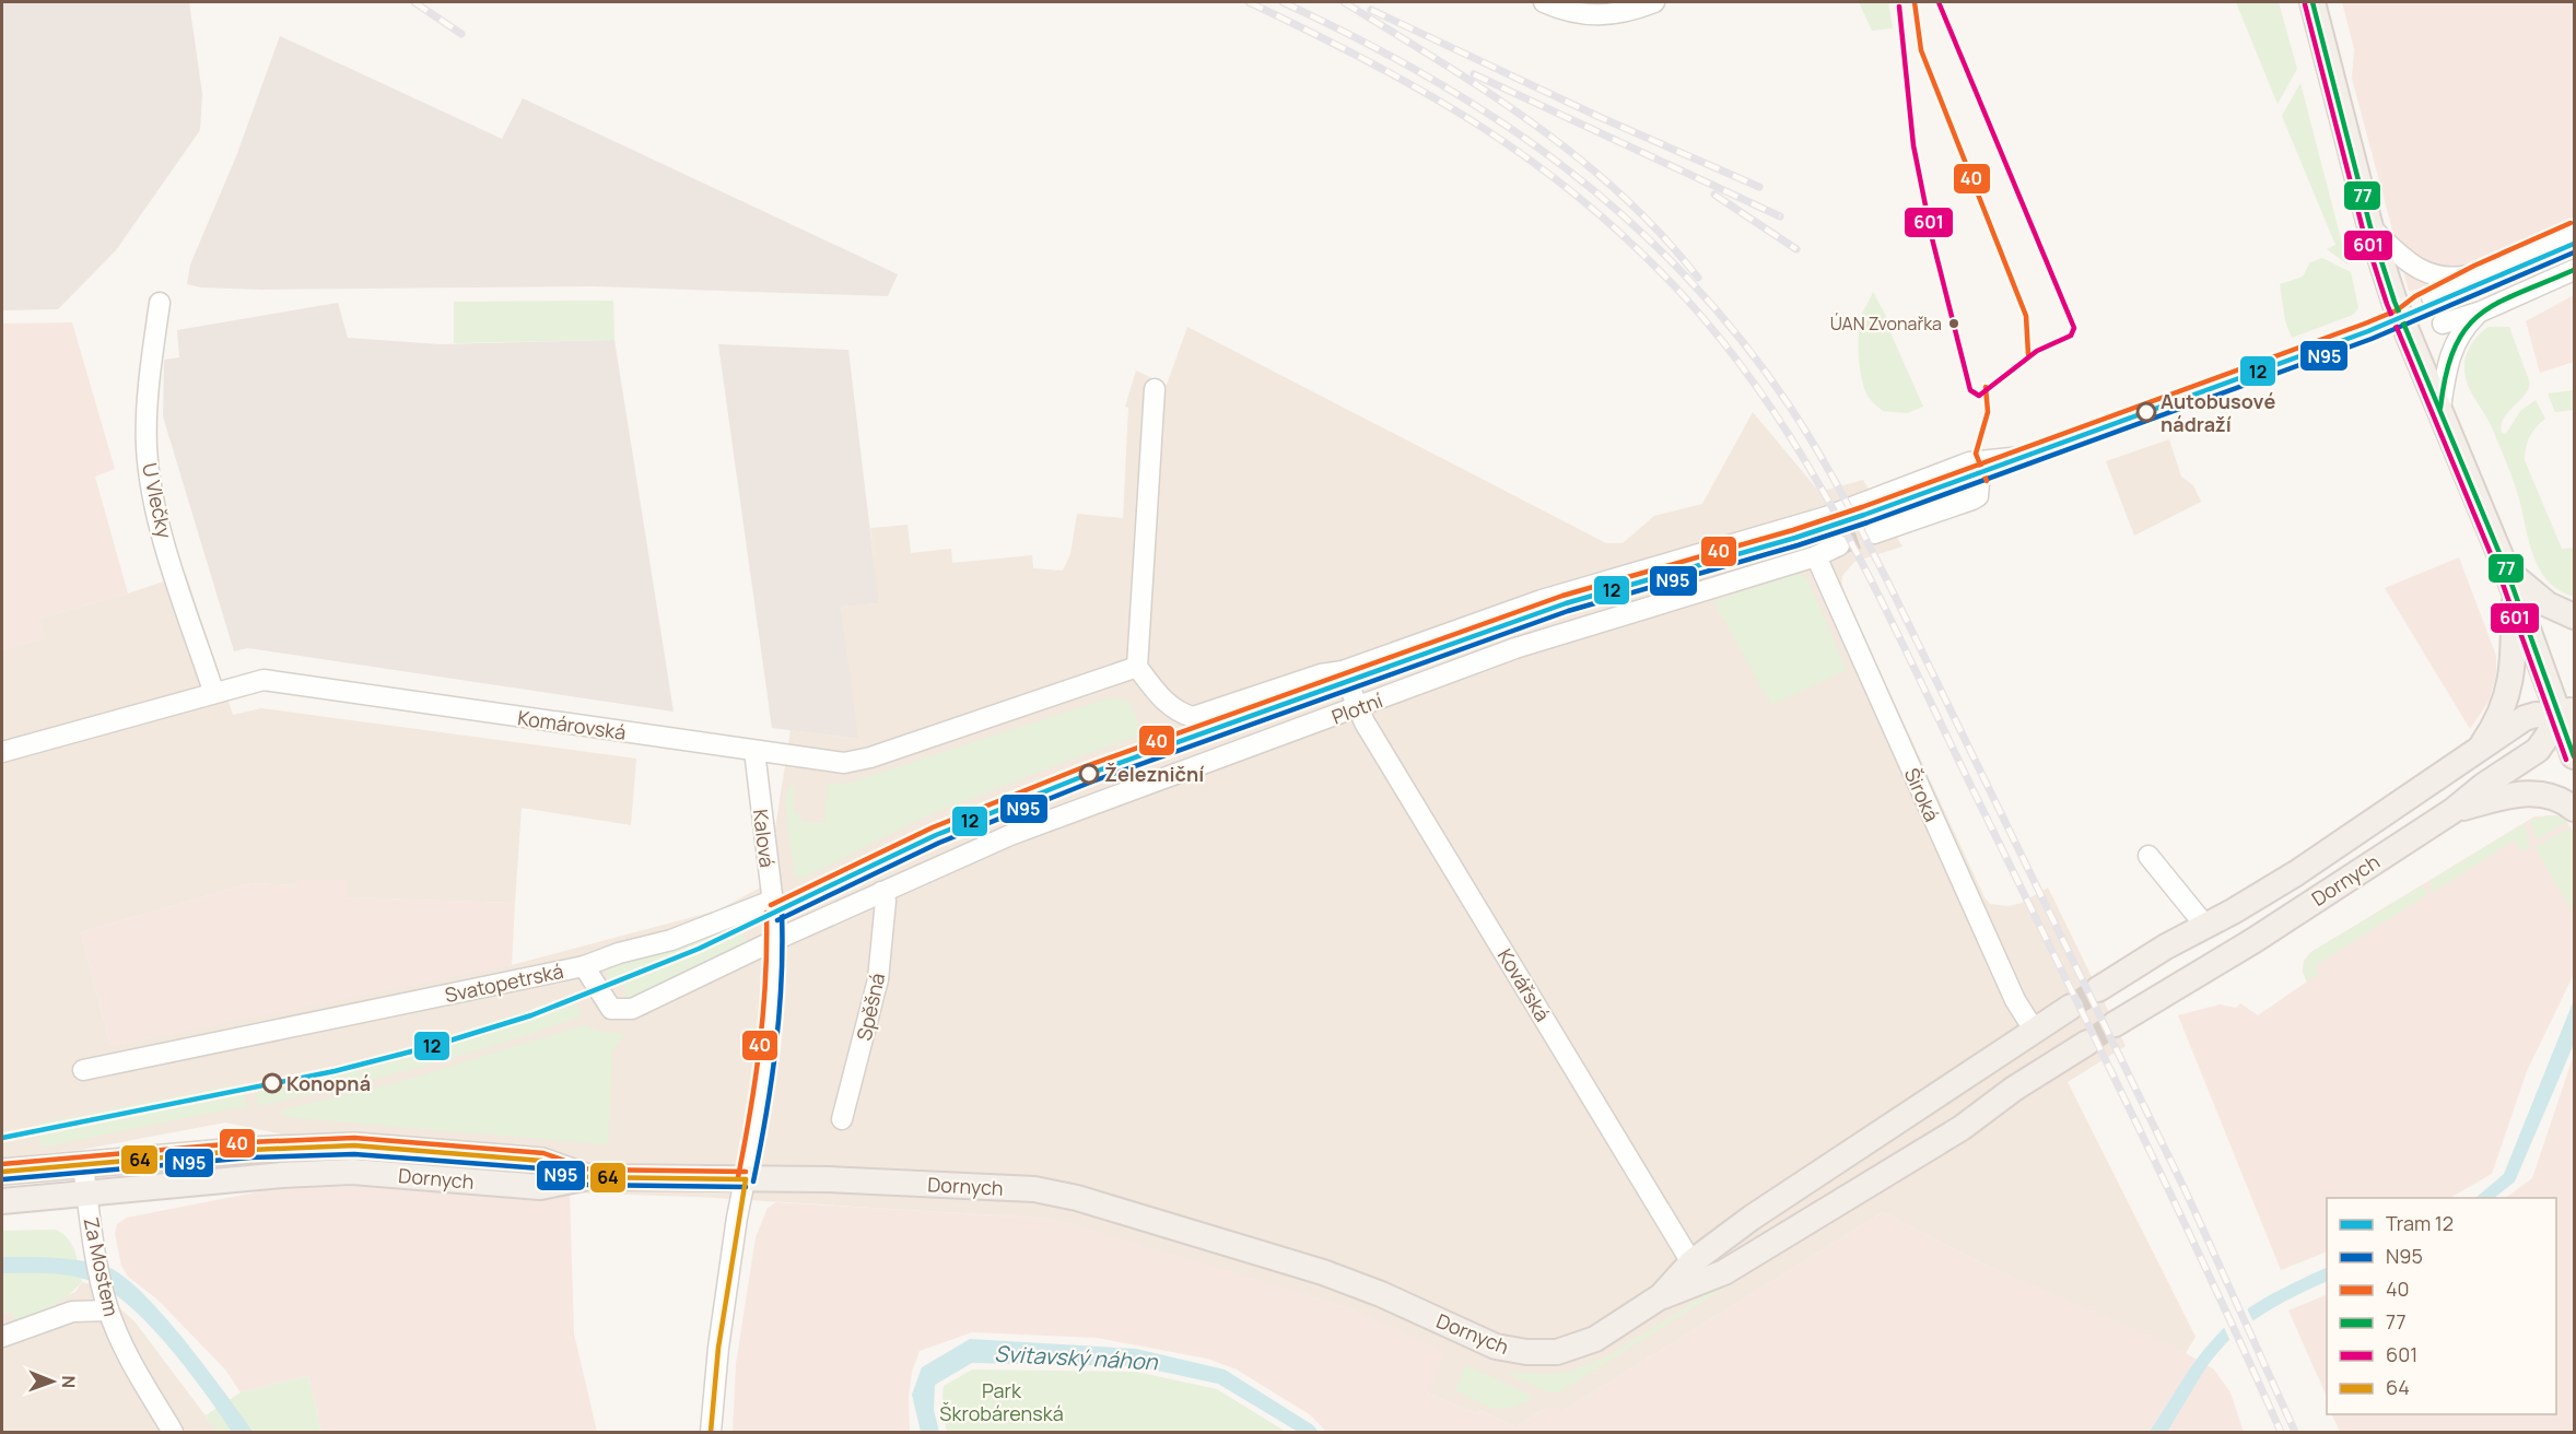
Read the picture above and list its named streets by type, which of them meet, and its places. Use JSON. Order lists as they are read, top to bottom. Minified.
{"streets":{"main road":["Dornych"],"street":["U Vlečky","Plotní","Komárovská","Široká","Kalová","Svatopetrská","Kovářská","Spěšná","Za Mostem"]},"crossings":[["U Vlečky","Komárovská"],["Plotní","Komárovská"],["Plotní","Široká"],["Plotní","Svatopetrská"],["Plotní","Kovářská"],["Plotní","Spěšná"],["Komárovská","Kalová"],["Široká","Dornych"],["Kalová","Dornych"],["Kalová","Svatopetrská"],["Dornych","Kovářská"],["Dornych","Za Mostem"],["Svatopetrská","Spěšná"]],"water":["Svitavský náhon"],"parks":["Park Škrobárenská"],"places":["ÚAN Zvonařka","Autobusové nádraží","Železniční","Konopná"],"lines":["transit line 40","transit line 77","transit line 601","tram line 12","transit line N95","transit line 64"],"legend":["Tram 12","N95","40","77","601","64"],"north":"right"}
